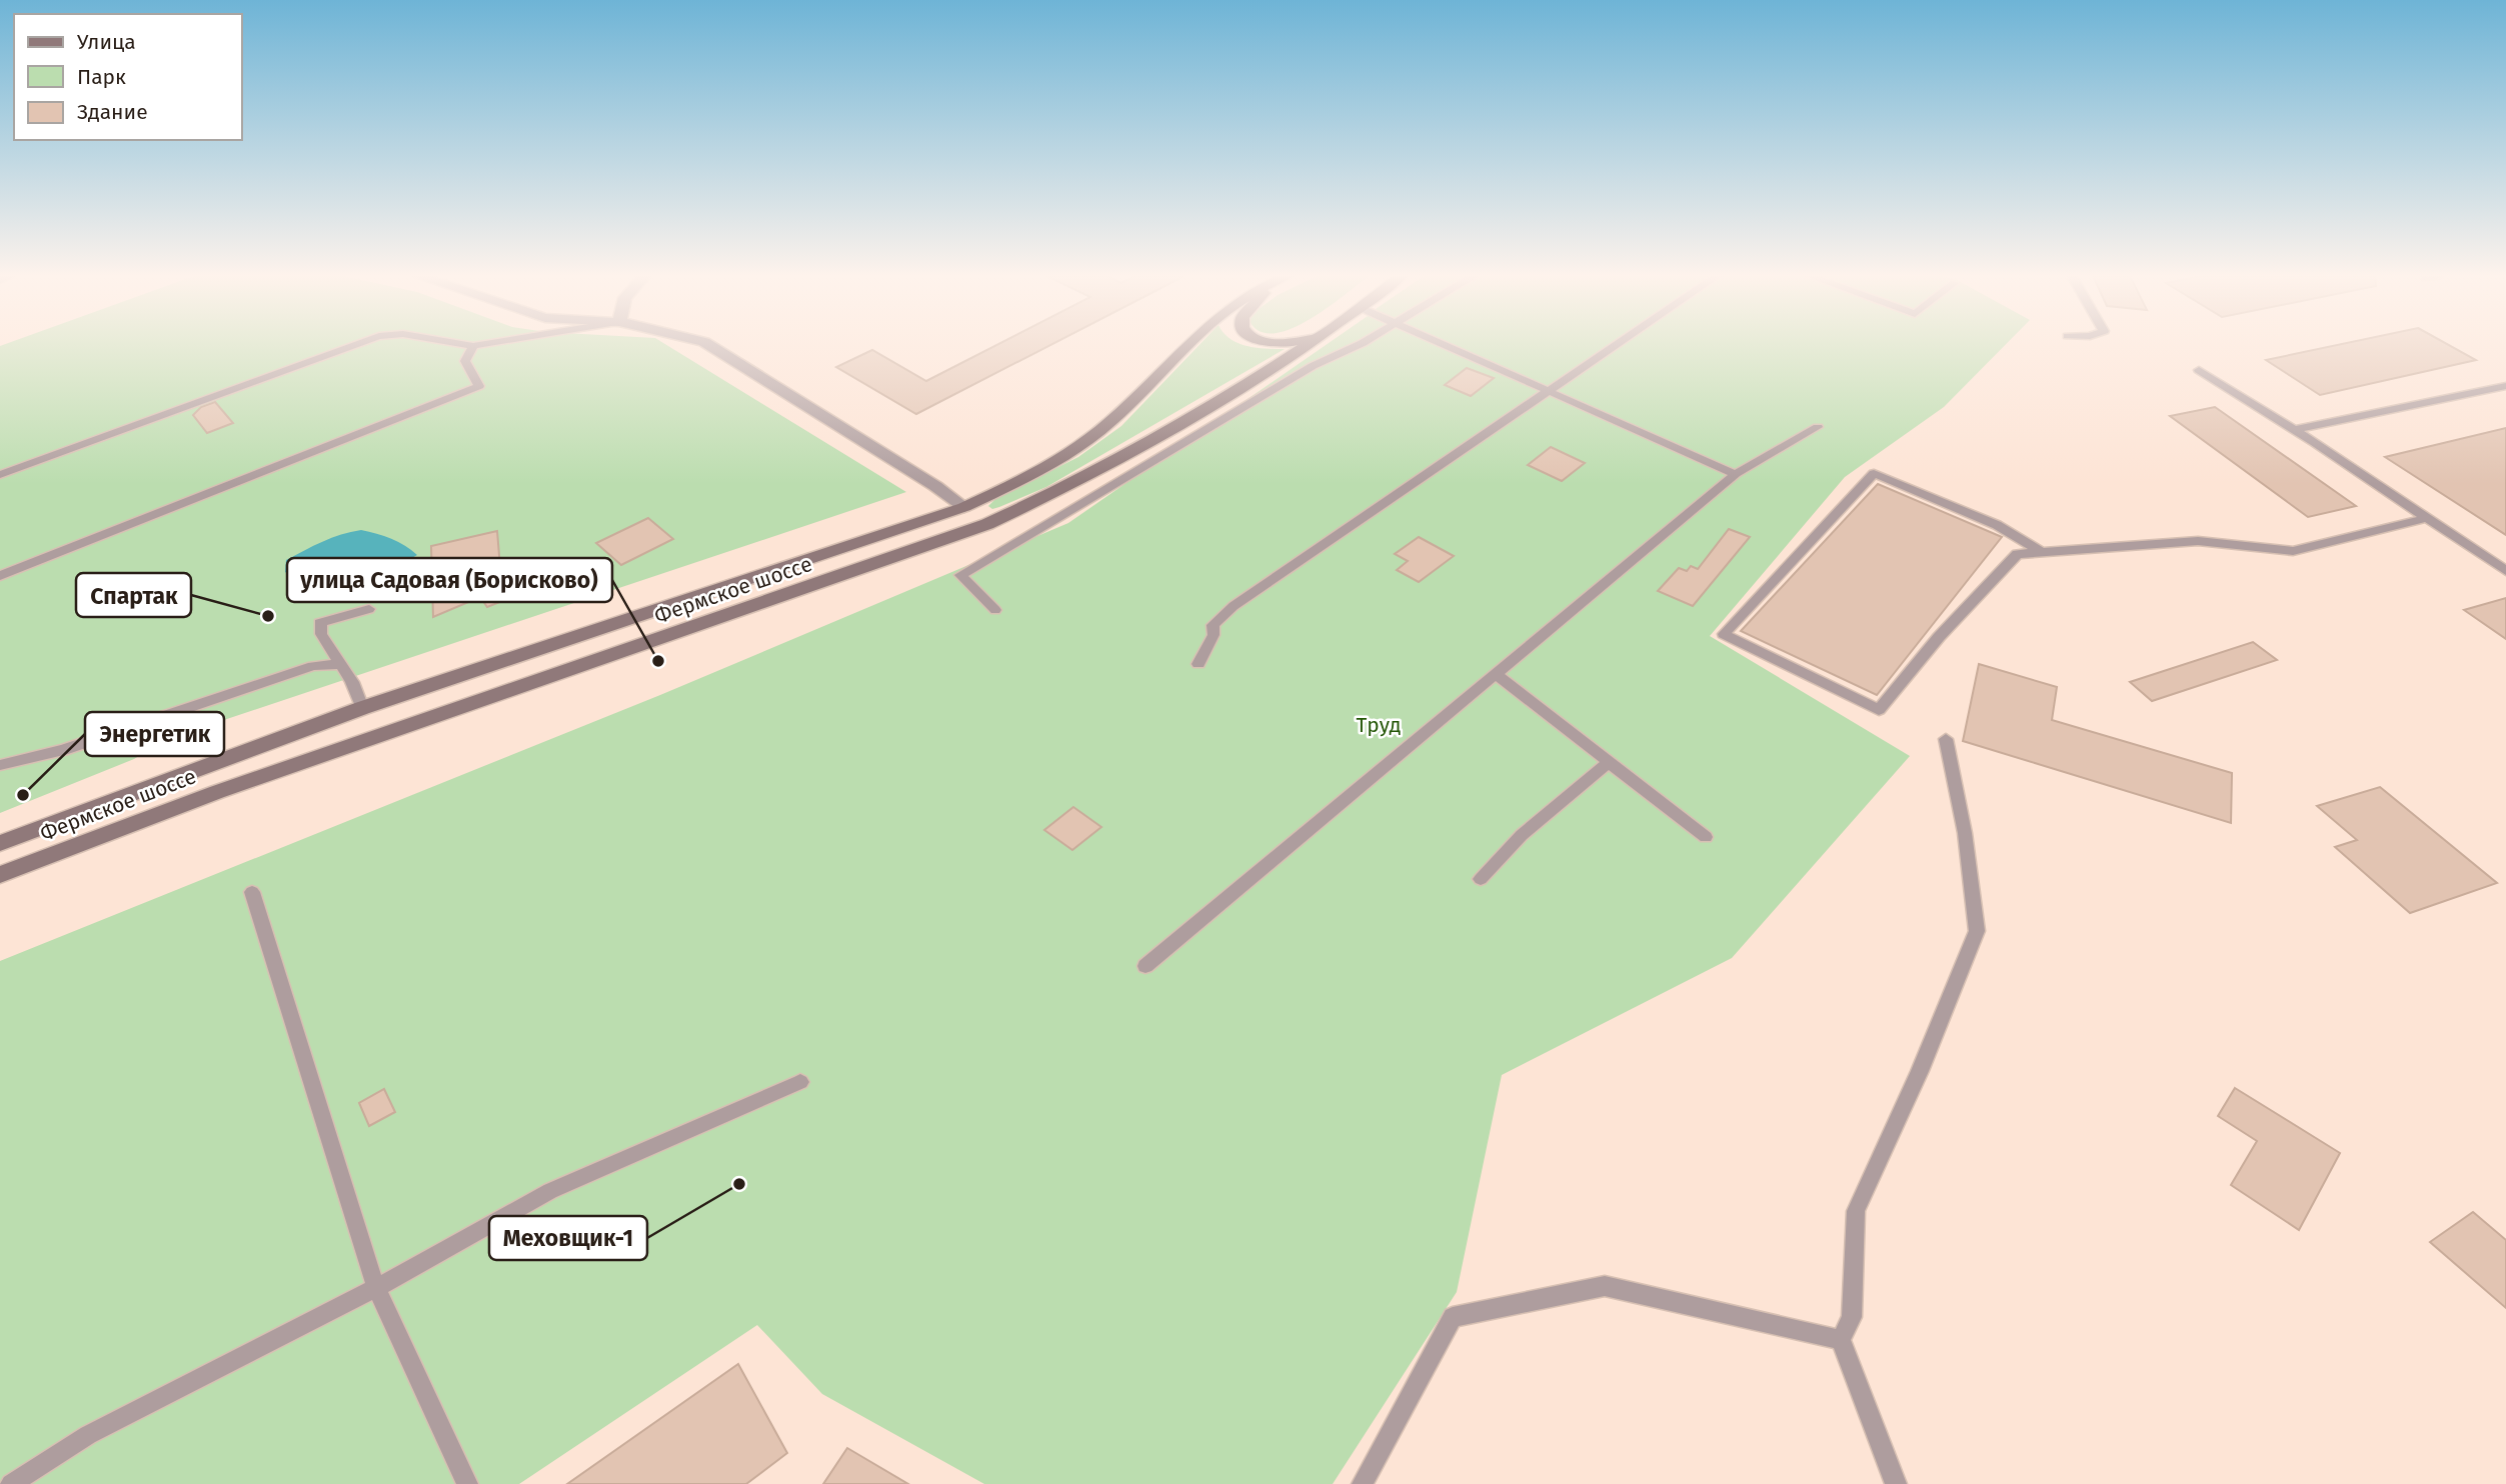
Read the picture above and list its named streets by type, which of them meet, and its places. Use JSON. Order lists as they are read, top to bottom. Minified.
{"streets":{"main road":["Фермское шоссе"]},"parks":["Труд"],"places":["Спартак","улица Садовая (Борисково)","Энергетик","Меховщик-1"],"legend":["Улица","Парк","Здание"]}
